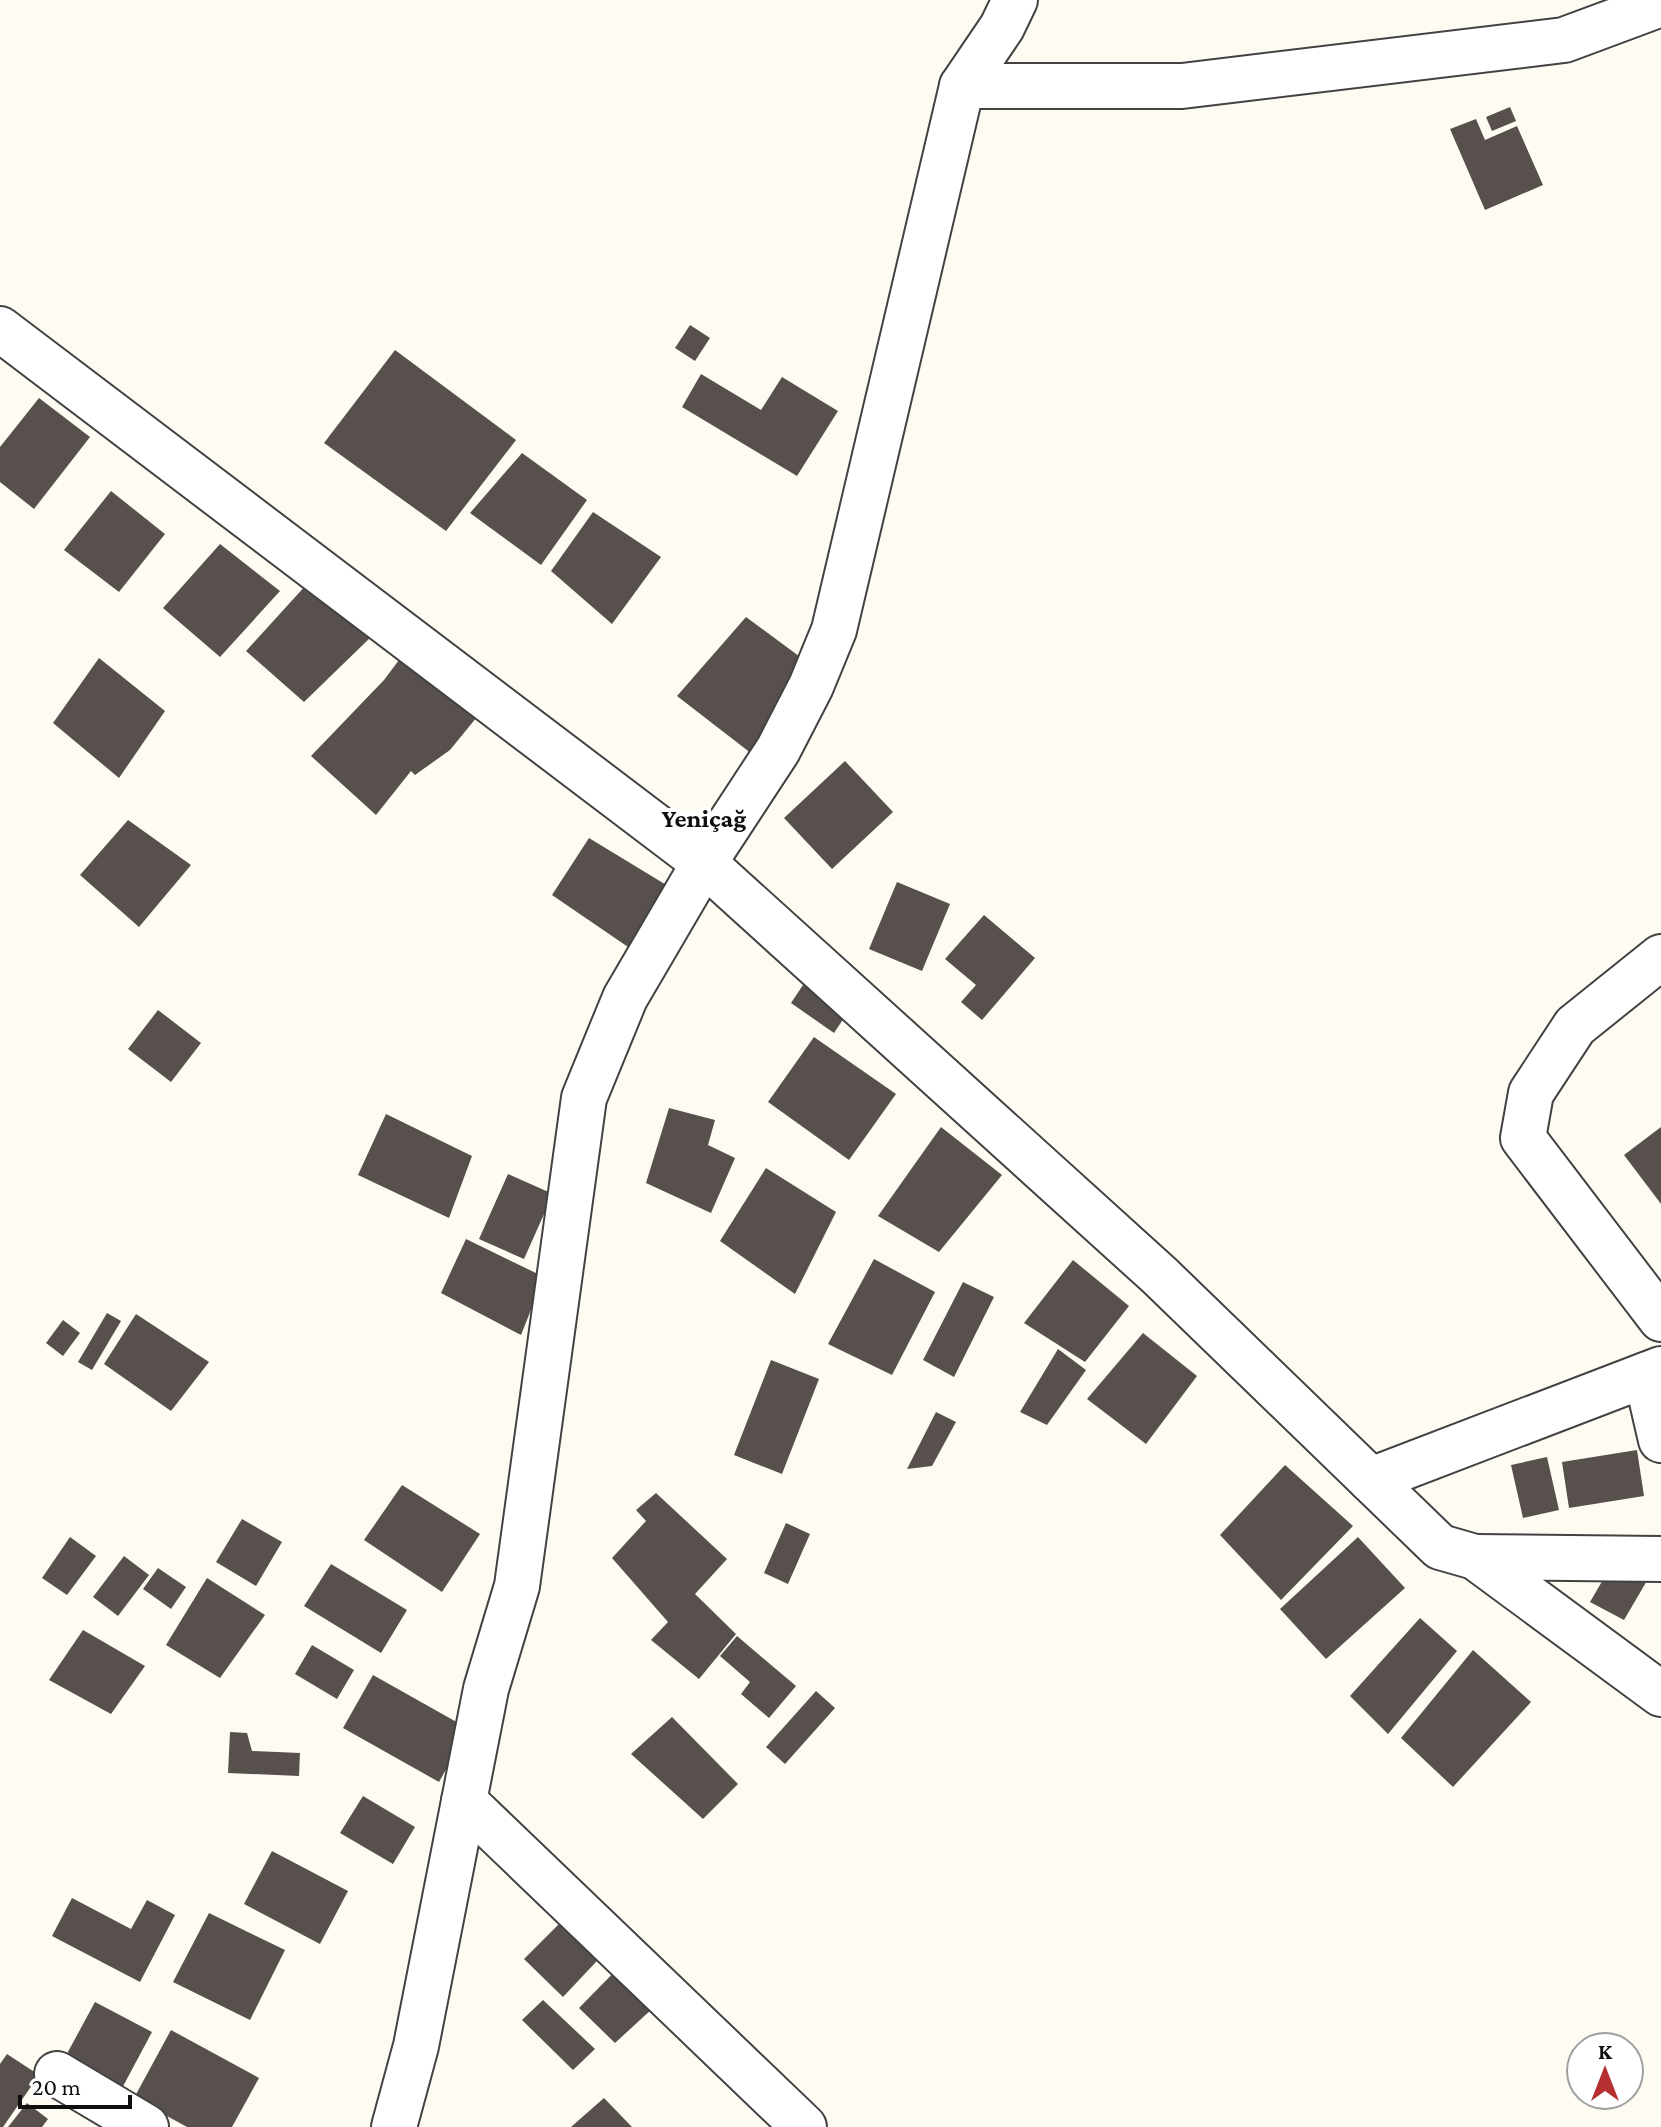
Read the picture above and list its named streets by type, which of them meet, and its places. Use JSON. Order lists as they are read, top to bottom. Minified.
{"districts":["Yeniçağ"],"scale_bar":"20 m","north":"top"}
